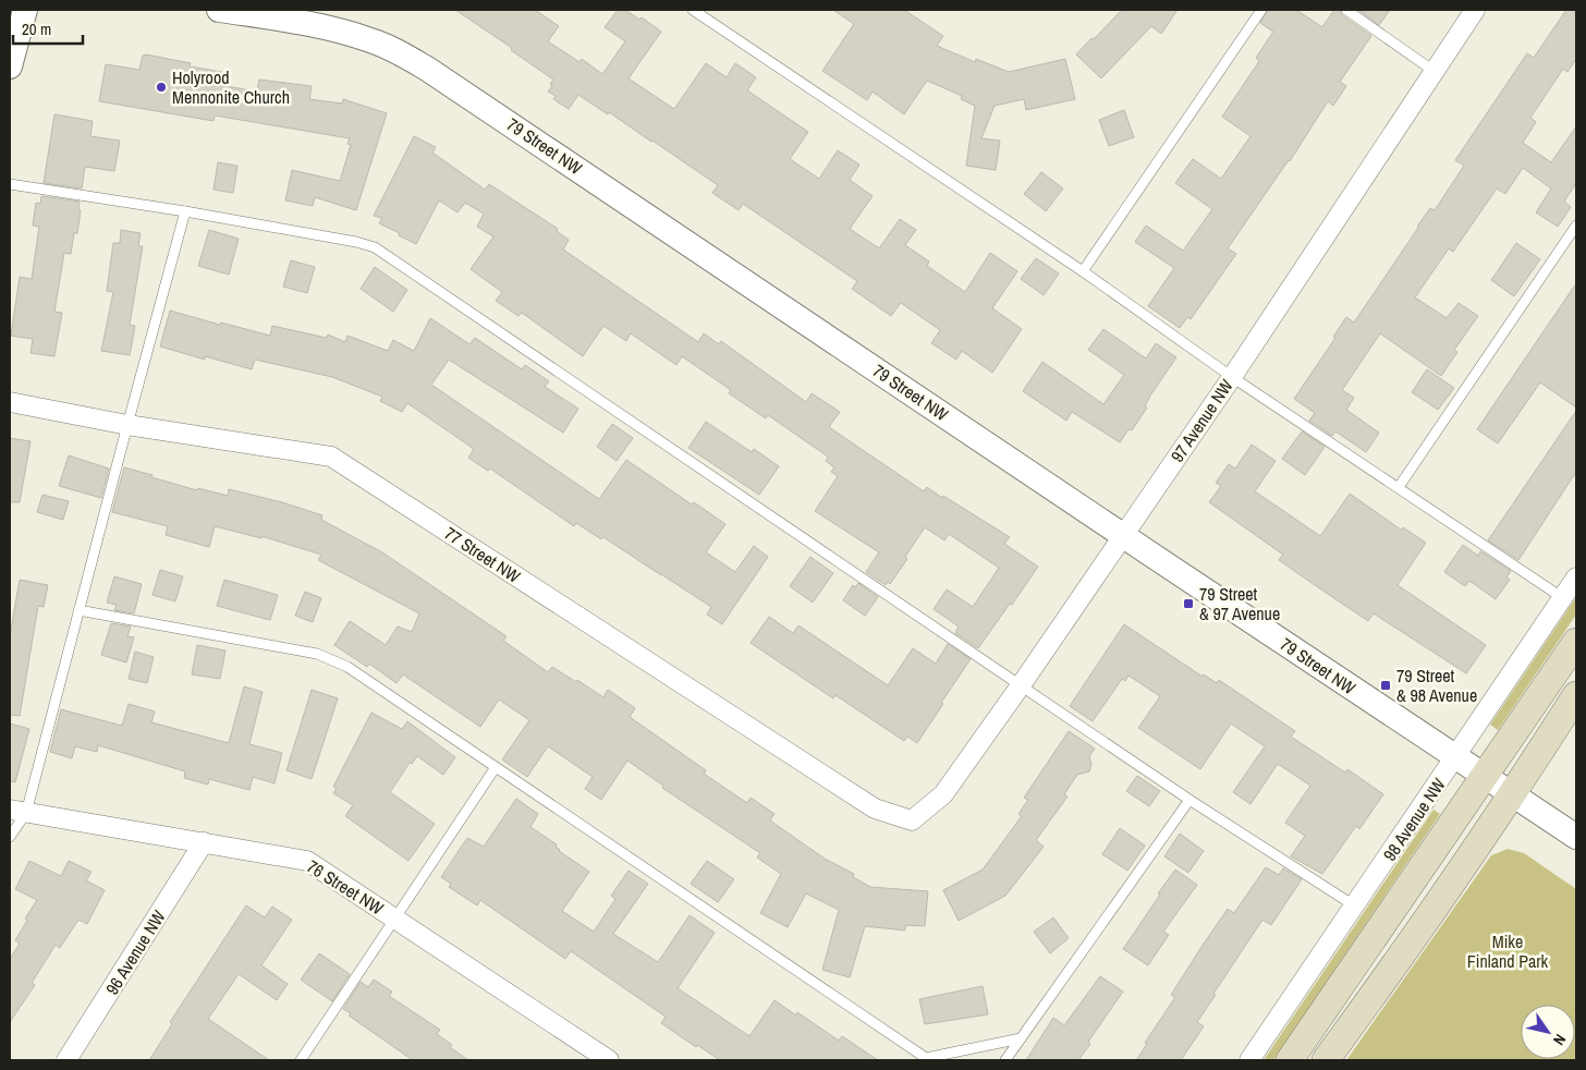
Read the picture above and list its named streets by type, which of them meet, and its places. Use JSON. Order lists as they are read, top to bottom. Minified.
{"streets":{"main road":["98 Avenue NW"],"street":["79 Street NW","97 Avenue NW","77 Street NW","76 Street NW","96 Avenue NW"]},"crossings":[["79 Street NW","97 Avenue NW"],["79 Street NW","98 Avenue NW"],["97 Avenue NW","77 Street NW"],["76 Street NW","96 Avenue NW"]],"parks":["Mike Finland Park"],"places":{"other":["Holyrood Mennonite Church"],"transit":["79 Street & 97 Avenue","79 Street & 98 Avenue"]},"scale_bar":"20 m","north":"bottom right"}
